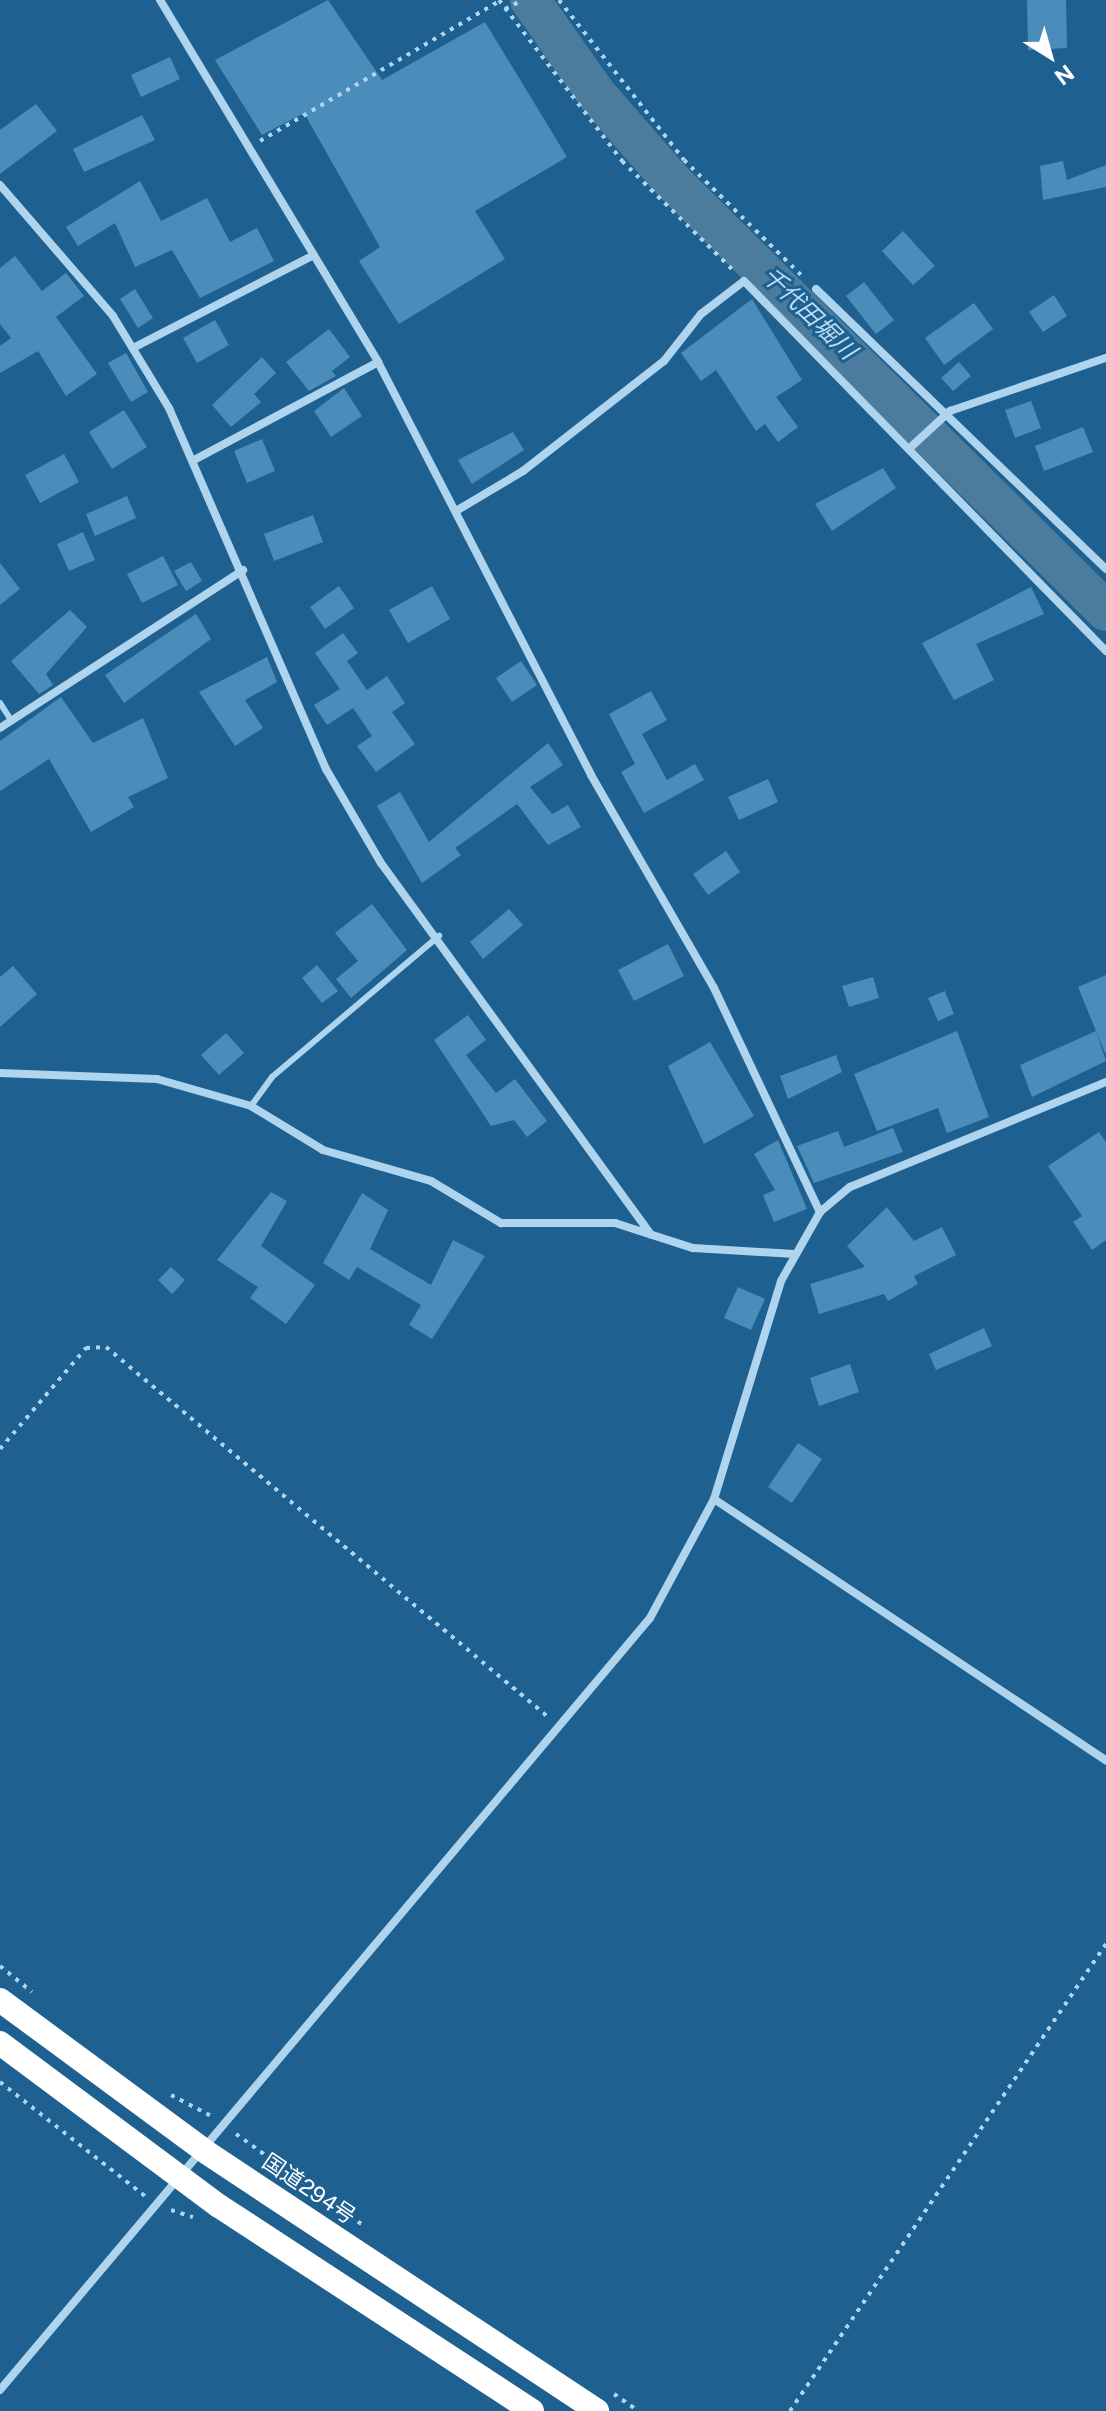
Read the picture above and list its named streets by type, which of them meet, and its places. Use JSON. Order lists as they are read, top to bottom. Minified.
{"streets":{"highway":["国道294号"]},"water":["千代田堀川"],"north":"bottom right"}
